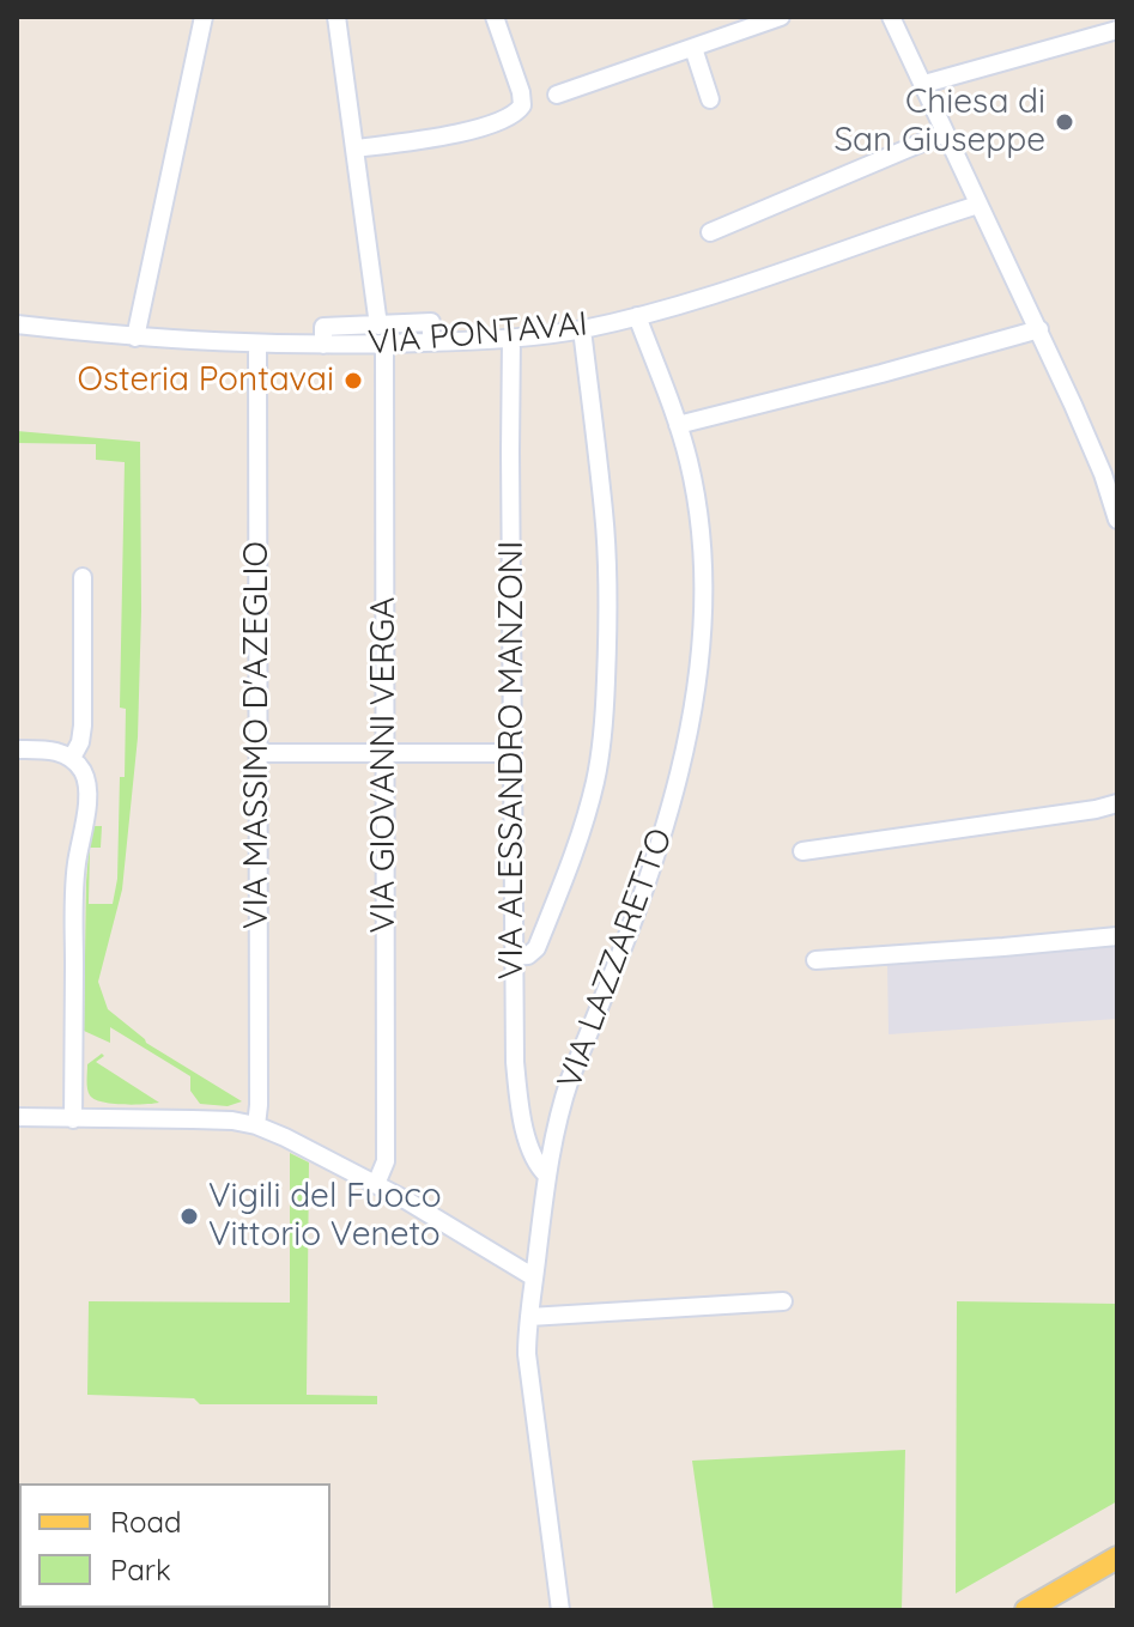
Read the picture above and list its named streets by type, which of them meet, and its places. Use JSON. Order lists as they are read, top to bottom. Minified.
{"streets":{"street":["VIA PONTAVAI","VIA MASSIMO D'AZEGLIO","VIA ALESSANDRO MANZONI","VIA GIOVANNI VERGA","VIA LAZZARETTO"]},"crossings":[["VIA PONTAVAI","VIA MASSIMO D'AZEGLIO"],["VIA PONTAVAI","VIA ALESSANDRO MANZONI"],["VIA PONTAVAI","VIA GIOVANNI VERGA"],["VIA PONTAVAI","VIA LAZZARETTO"],["VIA ALESSANDRO MANZONI","VIA LAZZARETTO"]],"places":["Chiesa di San Giuseppe","Osteria Pontavai","Vigili del Fuoco Vittorio Veneto"],"legend":["Road","Park"]}
